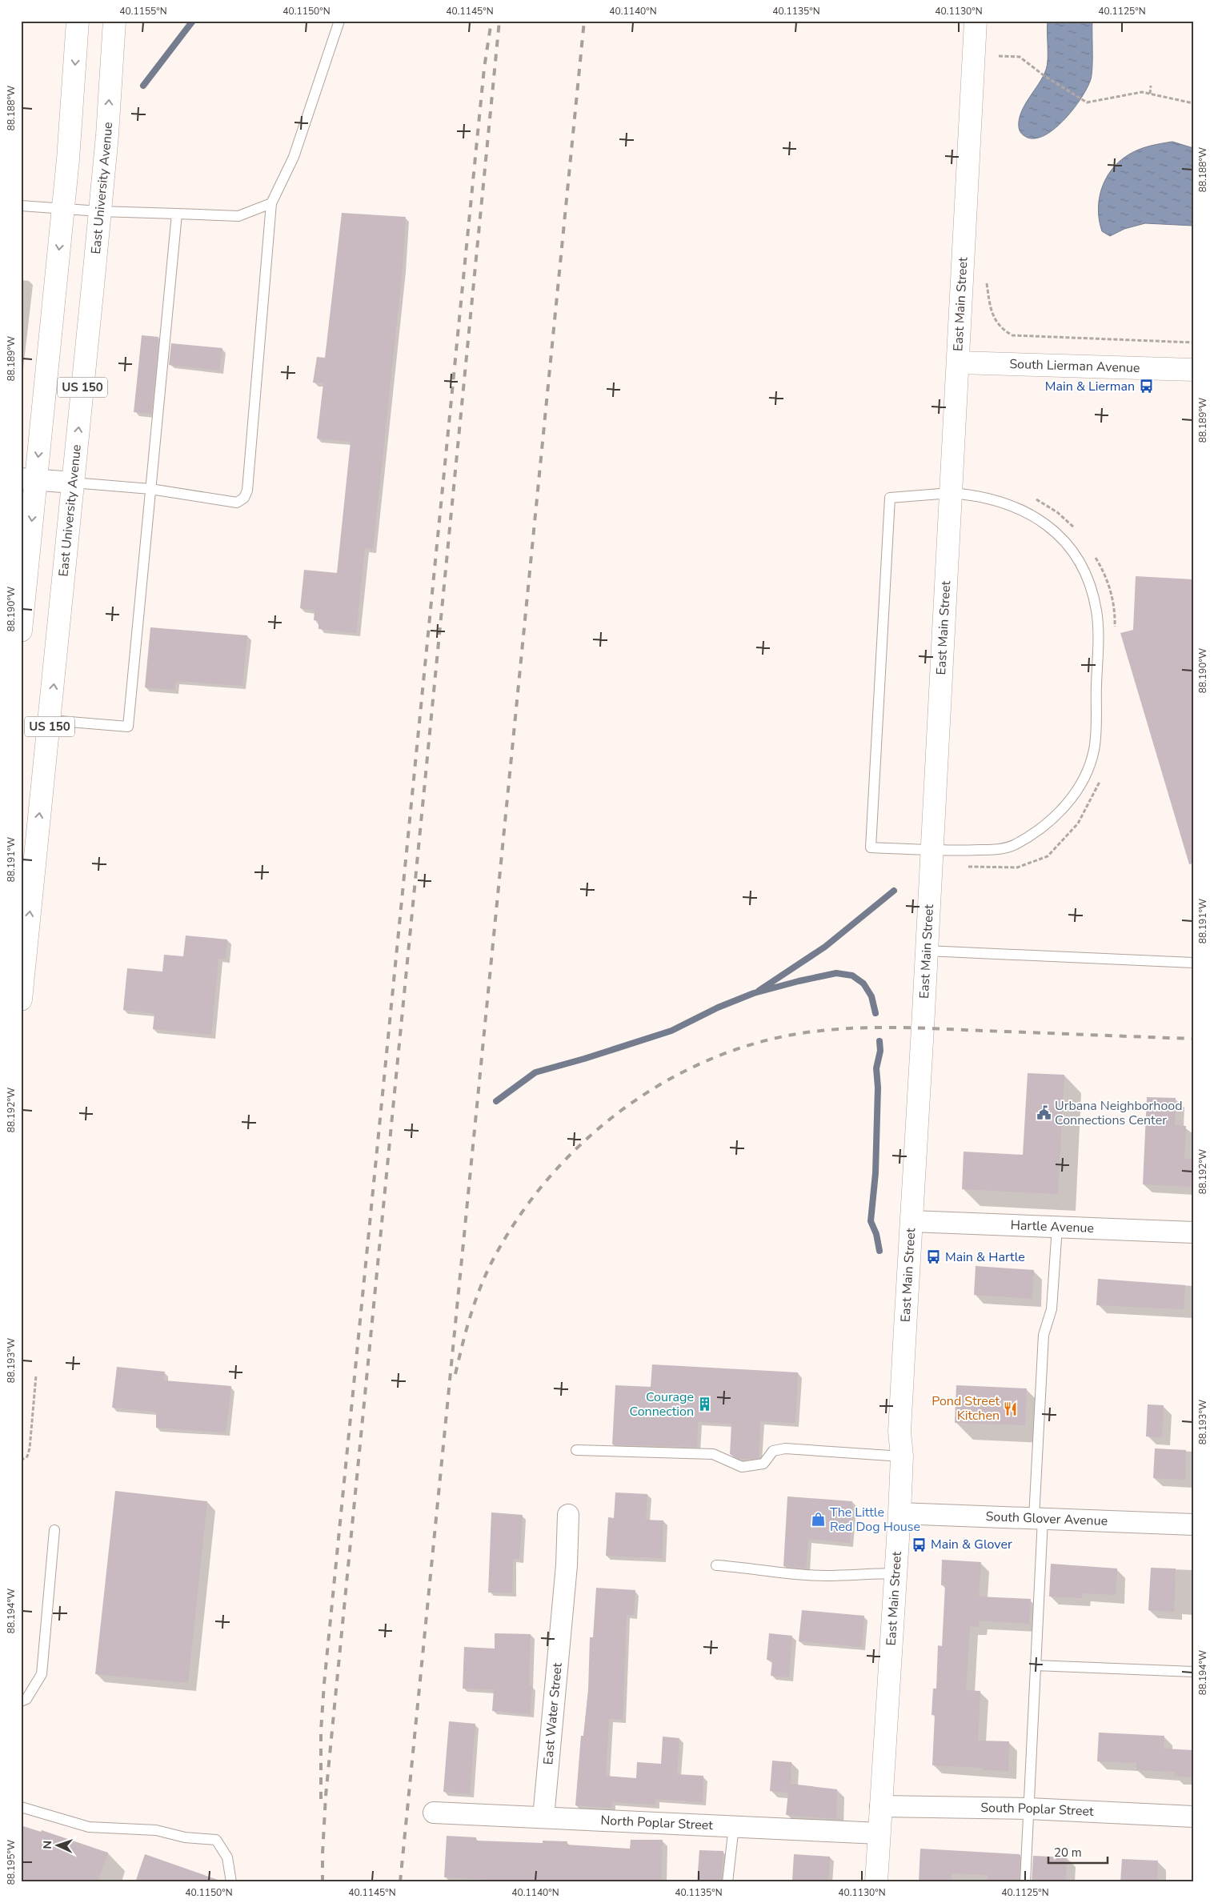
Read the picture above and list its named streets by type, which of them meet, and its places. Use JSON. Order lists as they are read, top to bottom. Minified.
{"streets":{"main road":["East University Avenue","East Main Street","South Lierman Avenue","US 150"],"street":["Hartle Avenue","South Glover Avenue","East Water Street","South Poplar Street","North Poplar Street"]},"crossings":[["East Main Street","South Lierman Avenue"],["East Main Street","Hartle Avenue"],["East Main Street","South Glover Avenue"],["East Main Street","South Poplar Street"],["East Main Street","North Poplar Street"],["East Water Street","North Poplar Street"]],"places":{"bus stop":["Main & Lierman","Main & Hartle","Main & Glover"],"public building":["Urbana Neighborhood Connections Center"],"building":["Courage Connection"],"restaurant":["Pond Street Kitchen"],"shop":["The Little Red Dog House"]},"scale_bar":"20 m","north":"left","coordinates":["40.1155°N","40.1150°N","40.1145°N","40.1140°N","40.1135°N","40.1130°N","40.1125°N","88.188°W","88.189°W","88.190°W","88.191°W","88.192°W","88.193°W","88.194°W","88.195°W"]}
